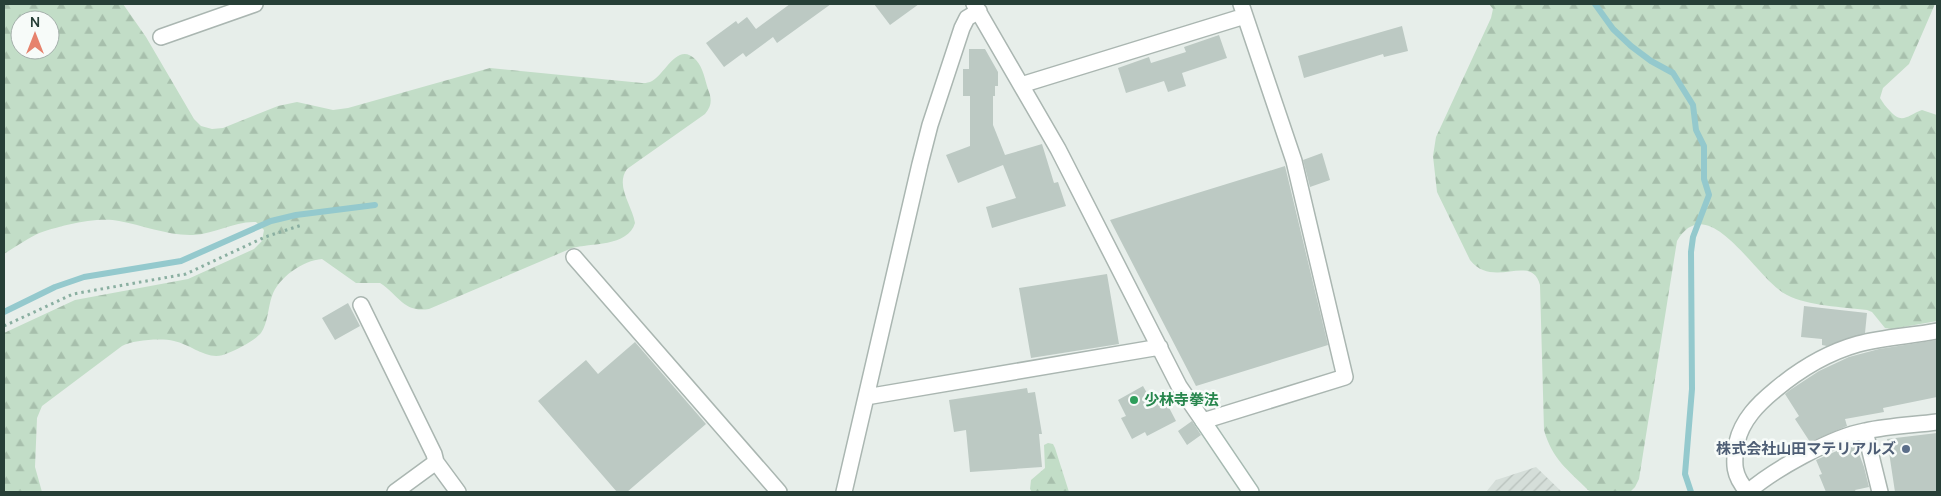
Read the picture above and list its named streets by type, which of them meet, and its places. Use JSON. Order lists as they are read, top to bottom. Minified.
{"places":["少林寺拳法","株式会社山田マテリアルズ"],"north":"top"}
